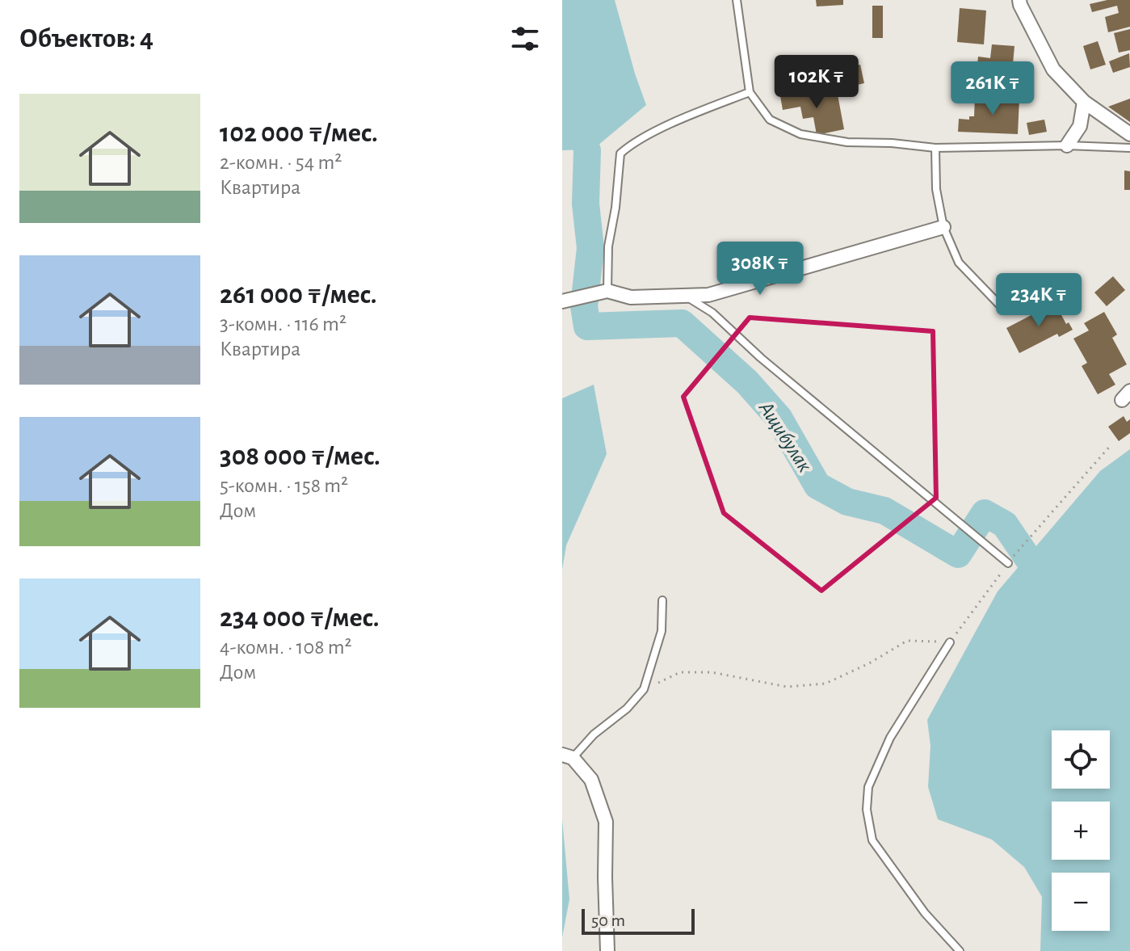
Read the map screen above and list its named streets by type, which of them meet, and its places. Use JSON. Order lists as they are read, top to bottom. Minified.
{"water":["Ащибулак"],"scale_bar":"50 m","page":{"heading":"Объектов: 4","price":["102K ₸","261K ₸","308K ₸","234K ₸"],"list":[{"name":"102 000 ₸/мес.","note":"2-комн. · 54 m² · Квартира"},{"name":"261 000 ₸/мес.","note":"3-комн. · 116 m² · Квартира"},{"name":"308 000 ₸/мес.","note":"5-комн. · 158 m² · Дом"},{"name":"234 000 ₸/мес.","note":"4-комн. · 108 m² · Дом"}],"map_buttons":["+","−"],"scale":"50 m"}}
